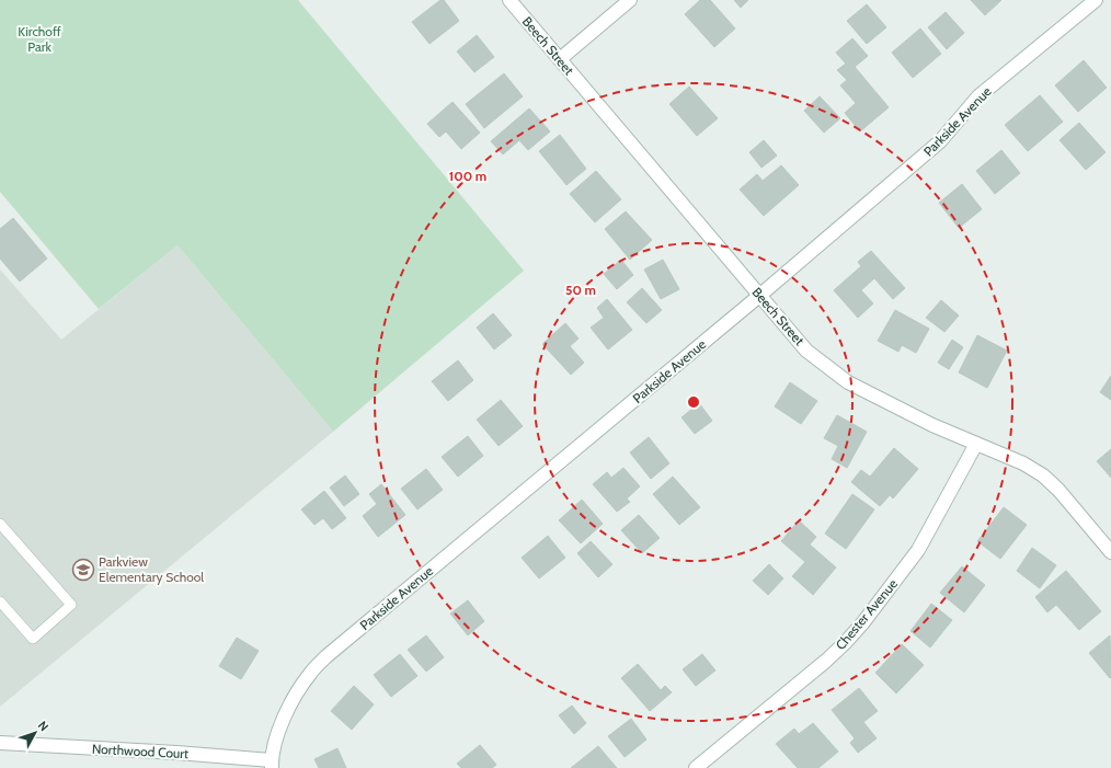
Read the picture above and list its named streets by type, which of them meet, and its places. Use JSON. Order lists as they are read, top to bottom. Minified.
{"streets":{"street":["Beech Street","Parkside Avenue","Chester Avenue","Northwood Court"]},"crossings":[["Beech Street","Parkside Avenue"],["Beech Street","Chester Avenue"],["Parkside Avenue","Northwood Court"]],"parks":["Kirchoff Park"],"places":{"school or university":["Parkview Elementary School"]},"north":"top right","rings":["100 m","50 m"]}
